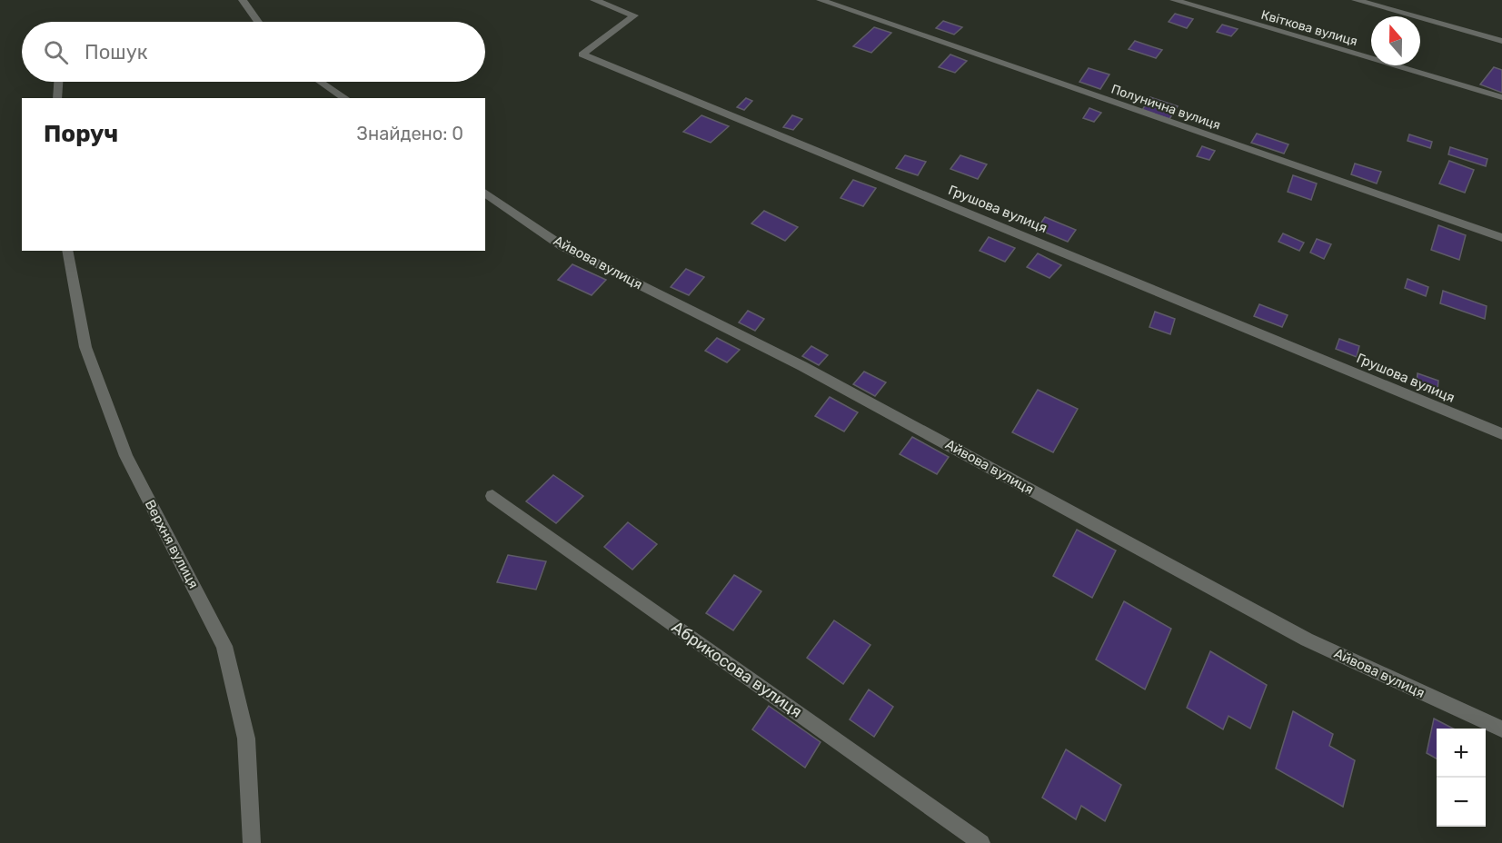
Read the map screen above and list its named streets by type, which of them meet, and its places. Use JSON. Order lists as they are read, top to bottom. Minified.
{"streets":{"street":["Квіткова вулиця","Полунична вулиця","Грушова вулиця","Айвова вулиця","Верхня вулиця","Абрикосова вулиця"]},"north":"top","page":{"search":"Пошук","heading":["Поруч","Знайдено: 0"],"map_buttons":["+","−"]}}
